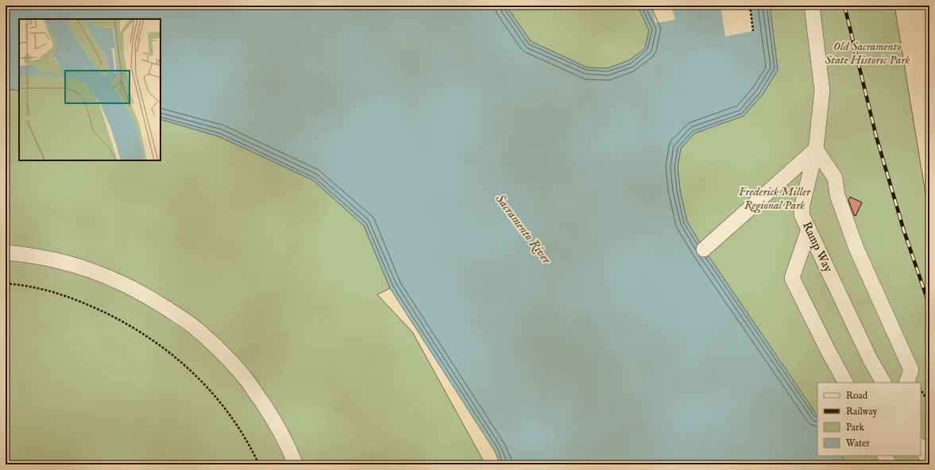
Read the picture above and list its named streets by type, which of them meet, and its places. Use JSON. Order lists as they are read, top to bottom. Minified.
{"streets":{"street":["Ramp Way"]},"water":["Sacramento River"],"parks":["Old Sacramento State Historic Park","Frederick Miller Regional Park"],"legend":["Road","Railway","Park","Water"]}
